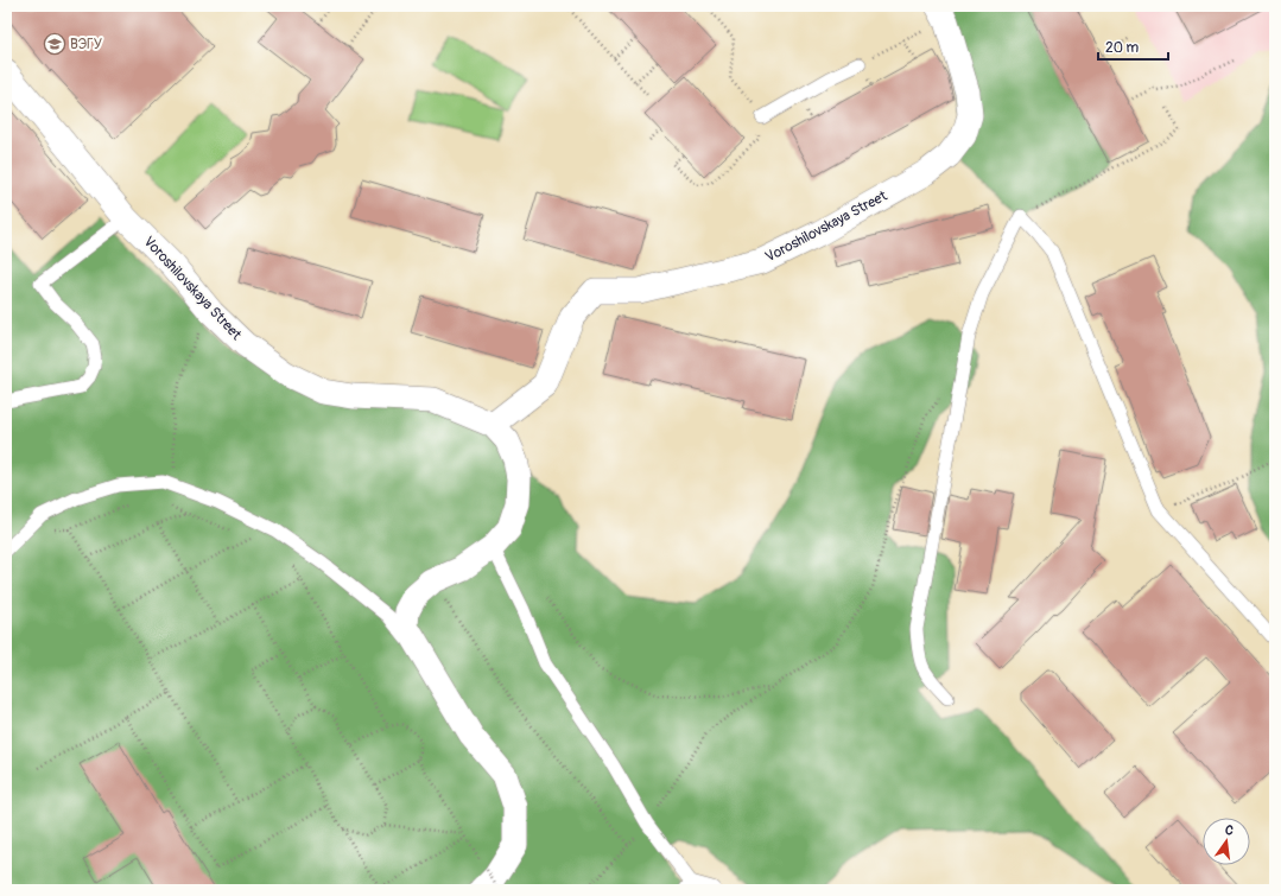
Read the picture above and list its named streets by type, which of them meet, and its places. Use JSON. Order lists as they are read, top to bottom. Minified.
{"streets":{"street":["Voroshilovskaya Street"]},"places":{"school or university":["ВЭГУ"]},"scale_bar":"20 m","north":"top"}
